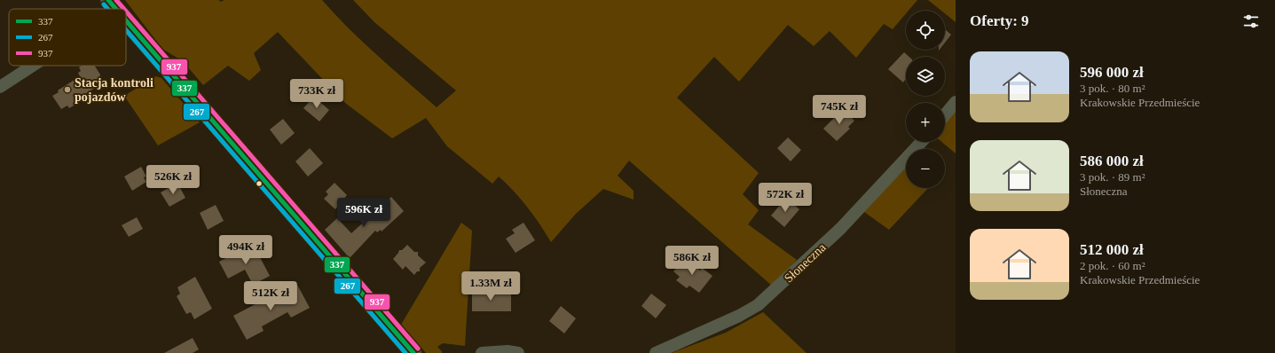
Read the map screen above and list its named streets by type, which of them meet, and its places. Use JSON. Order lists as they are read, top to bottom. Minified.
{"streets":{"street":["Słoneczna"]},"places":["Stacja kontroli pojazdów"],"lines":["transit line 337","transit line 937","transit line 267"],"legend":["337","267","937"],"page":{"heading":"Oferty: 9","map_buttons":["+","−"],"list":[{"name":"596 000 zł","note":"3 pok. · 80 m² · Krakowskie Przedmieście"},{"name":"586 000 zł","note":"3 pok. · 89 m² · Słoneczna"},{"name":"512 000 zł","note":"2 pok. · 60 m² · Krakowskie Przedmieście"}],"price":["733K zł","745K zł","526K zł","572K zł","596K zł","494K zł","586K zł","1.33M zł","512K zł"]}}
